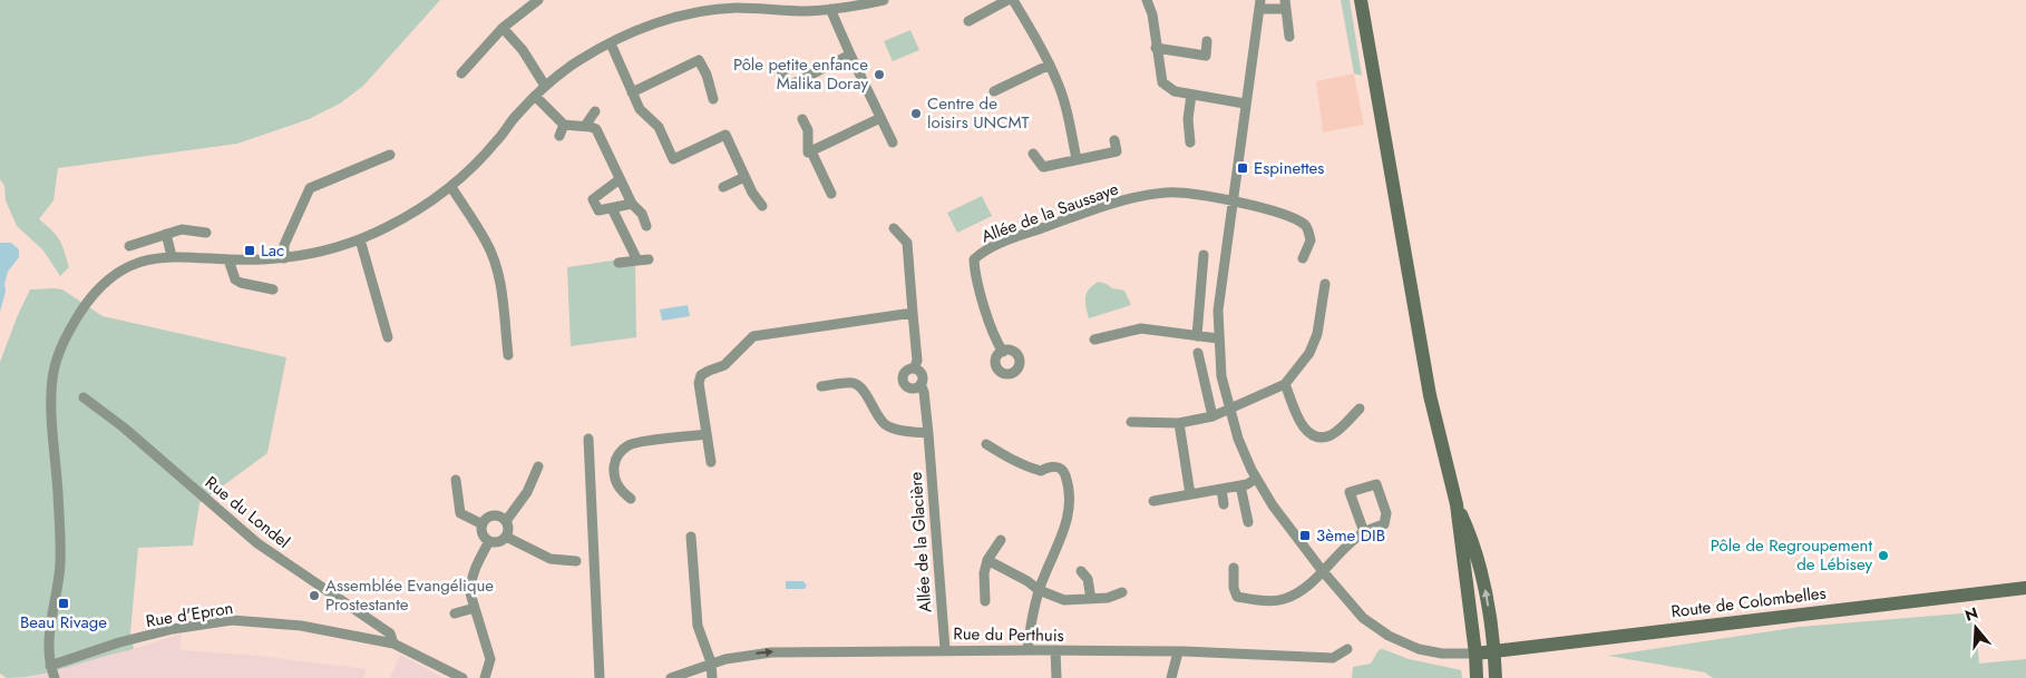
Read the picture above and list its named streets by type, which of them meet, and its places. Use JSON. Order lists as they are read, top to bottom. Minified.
{"streets":{"main road":["Route de Colombelles"],"street":["Allée de la Saussaye","Rue du Londel","Allée de la Glacière","Rue d'Epron","Rue du Perthuis"]},"crossings":[["Rue du Londel","Rue d'Epron"],["Allée de la Glacière","Rue du Perthuis"]],"places":{"other":["Pôle petite enfance Malika Doray","Centre de loisirs UNCMT","Pôle de Regroupement de Lébisey","Assemblée Evangélique Prostestante"],"transit":["Espinettes","Lac","3ème DIB","Beau Rivage"]},"north":"top"}
